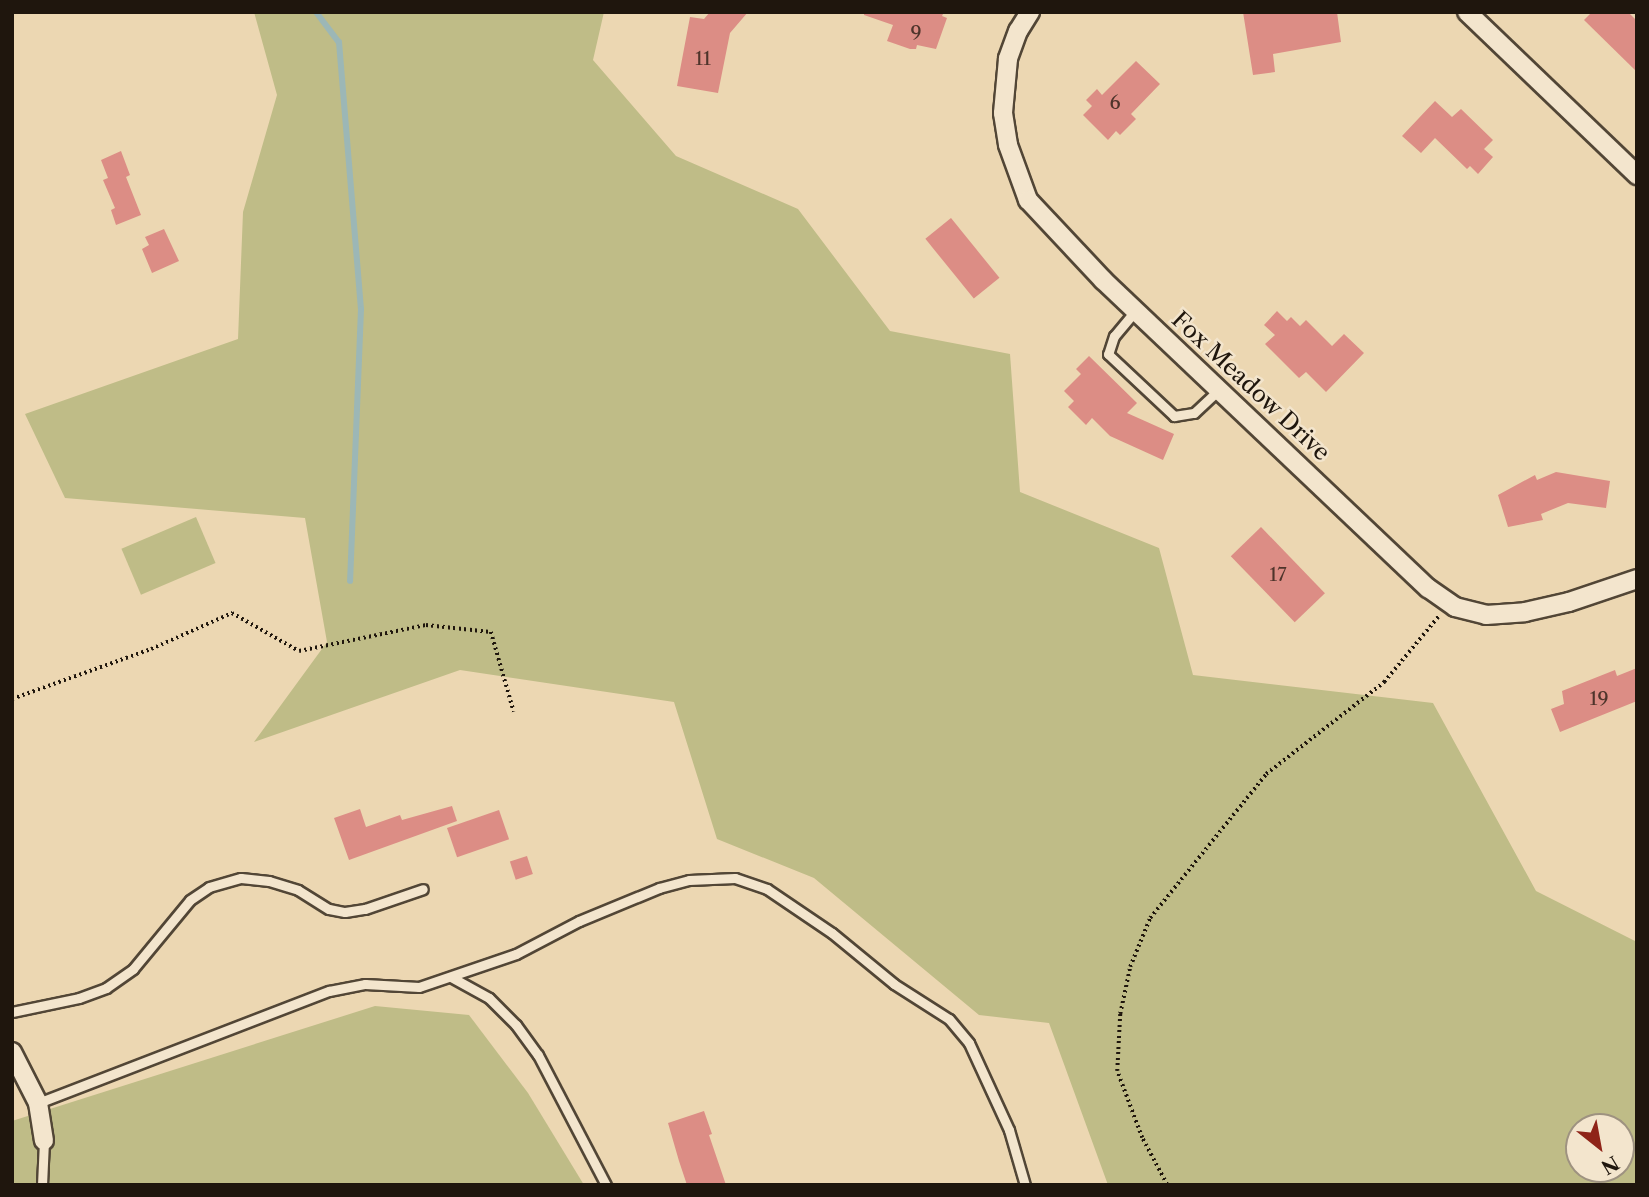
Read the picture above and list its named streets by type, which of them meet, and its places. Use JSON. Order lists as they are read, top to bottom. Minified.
{"streets":{"street":["Fox Meadow Drive"]},"house_numbers":["9","11","6","17","19"],"north":"bottom right"}
